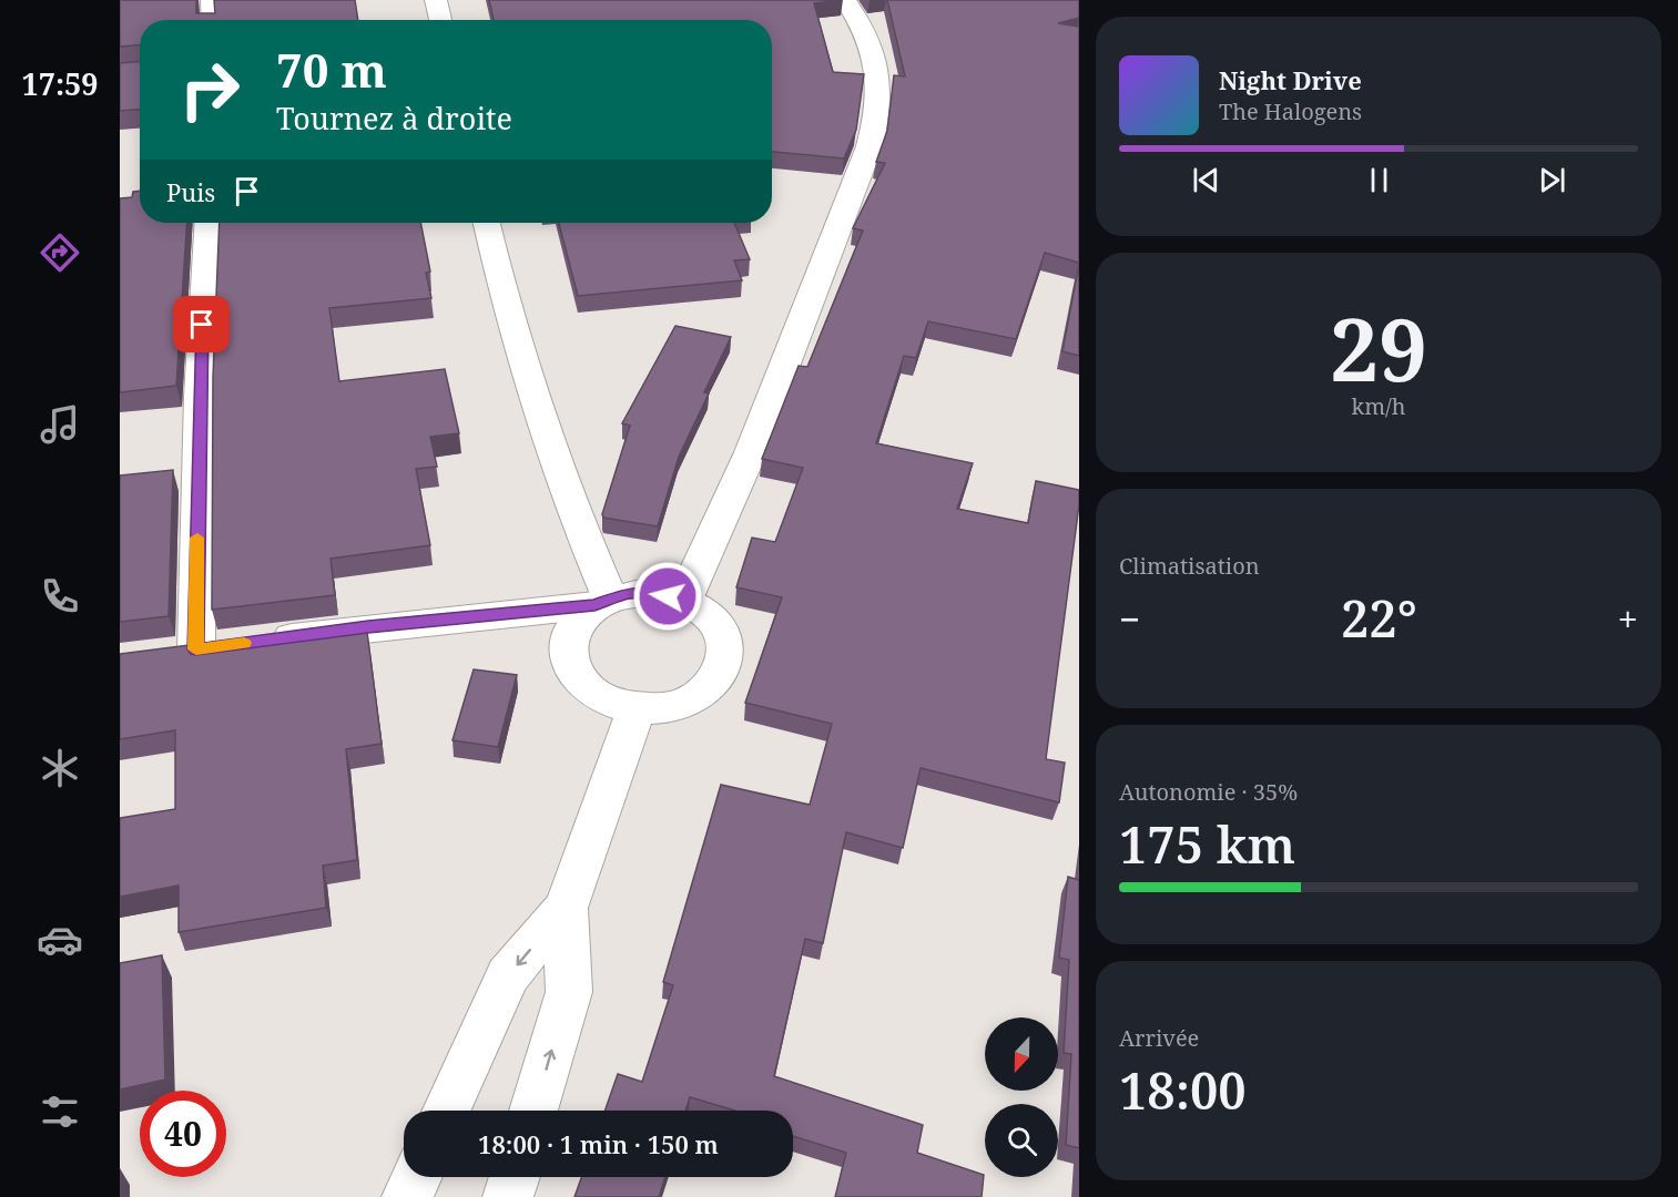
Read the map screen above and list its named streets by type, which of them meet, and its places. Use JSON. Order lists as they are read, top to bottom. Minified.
{"north":"bottom","page":{"tabs":"17:59","turn":["70 m","Tournez à droite"],"song":["Night Drive","The Halogens"],"then":"Puis","tile":[["29","km/h"],"Climatisation",["Autonomie · 35%","175 km"],["Arrivée","18:00"]],"heat":["−","22°","+"],"limit":"40","trip":"18:00 · 1 min · 150 m"}}
